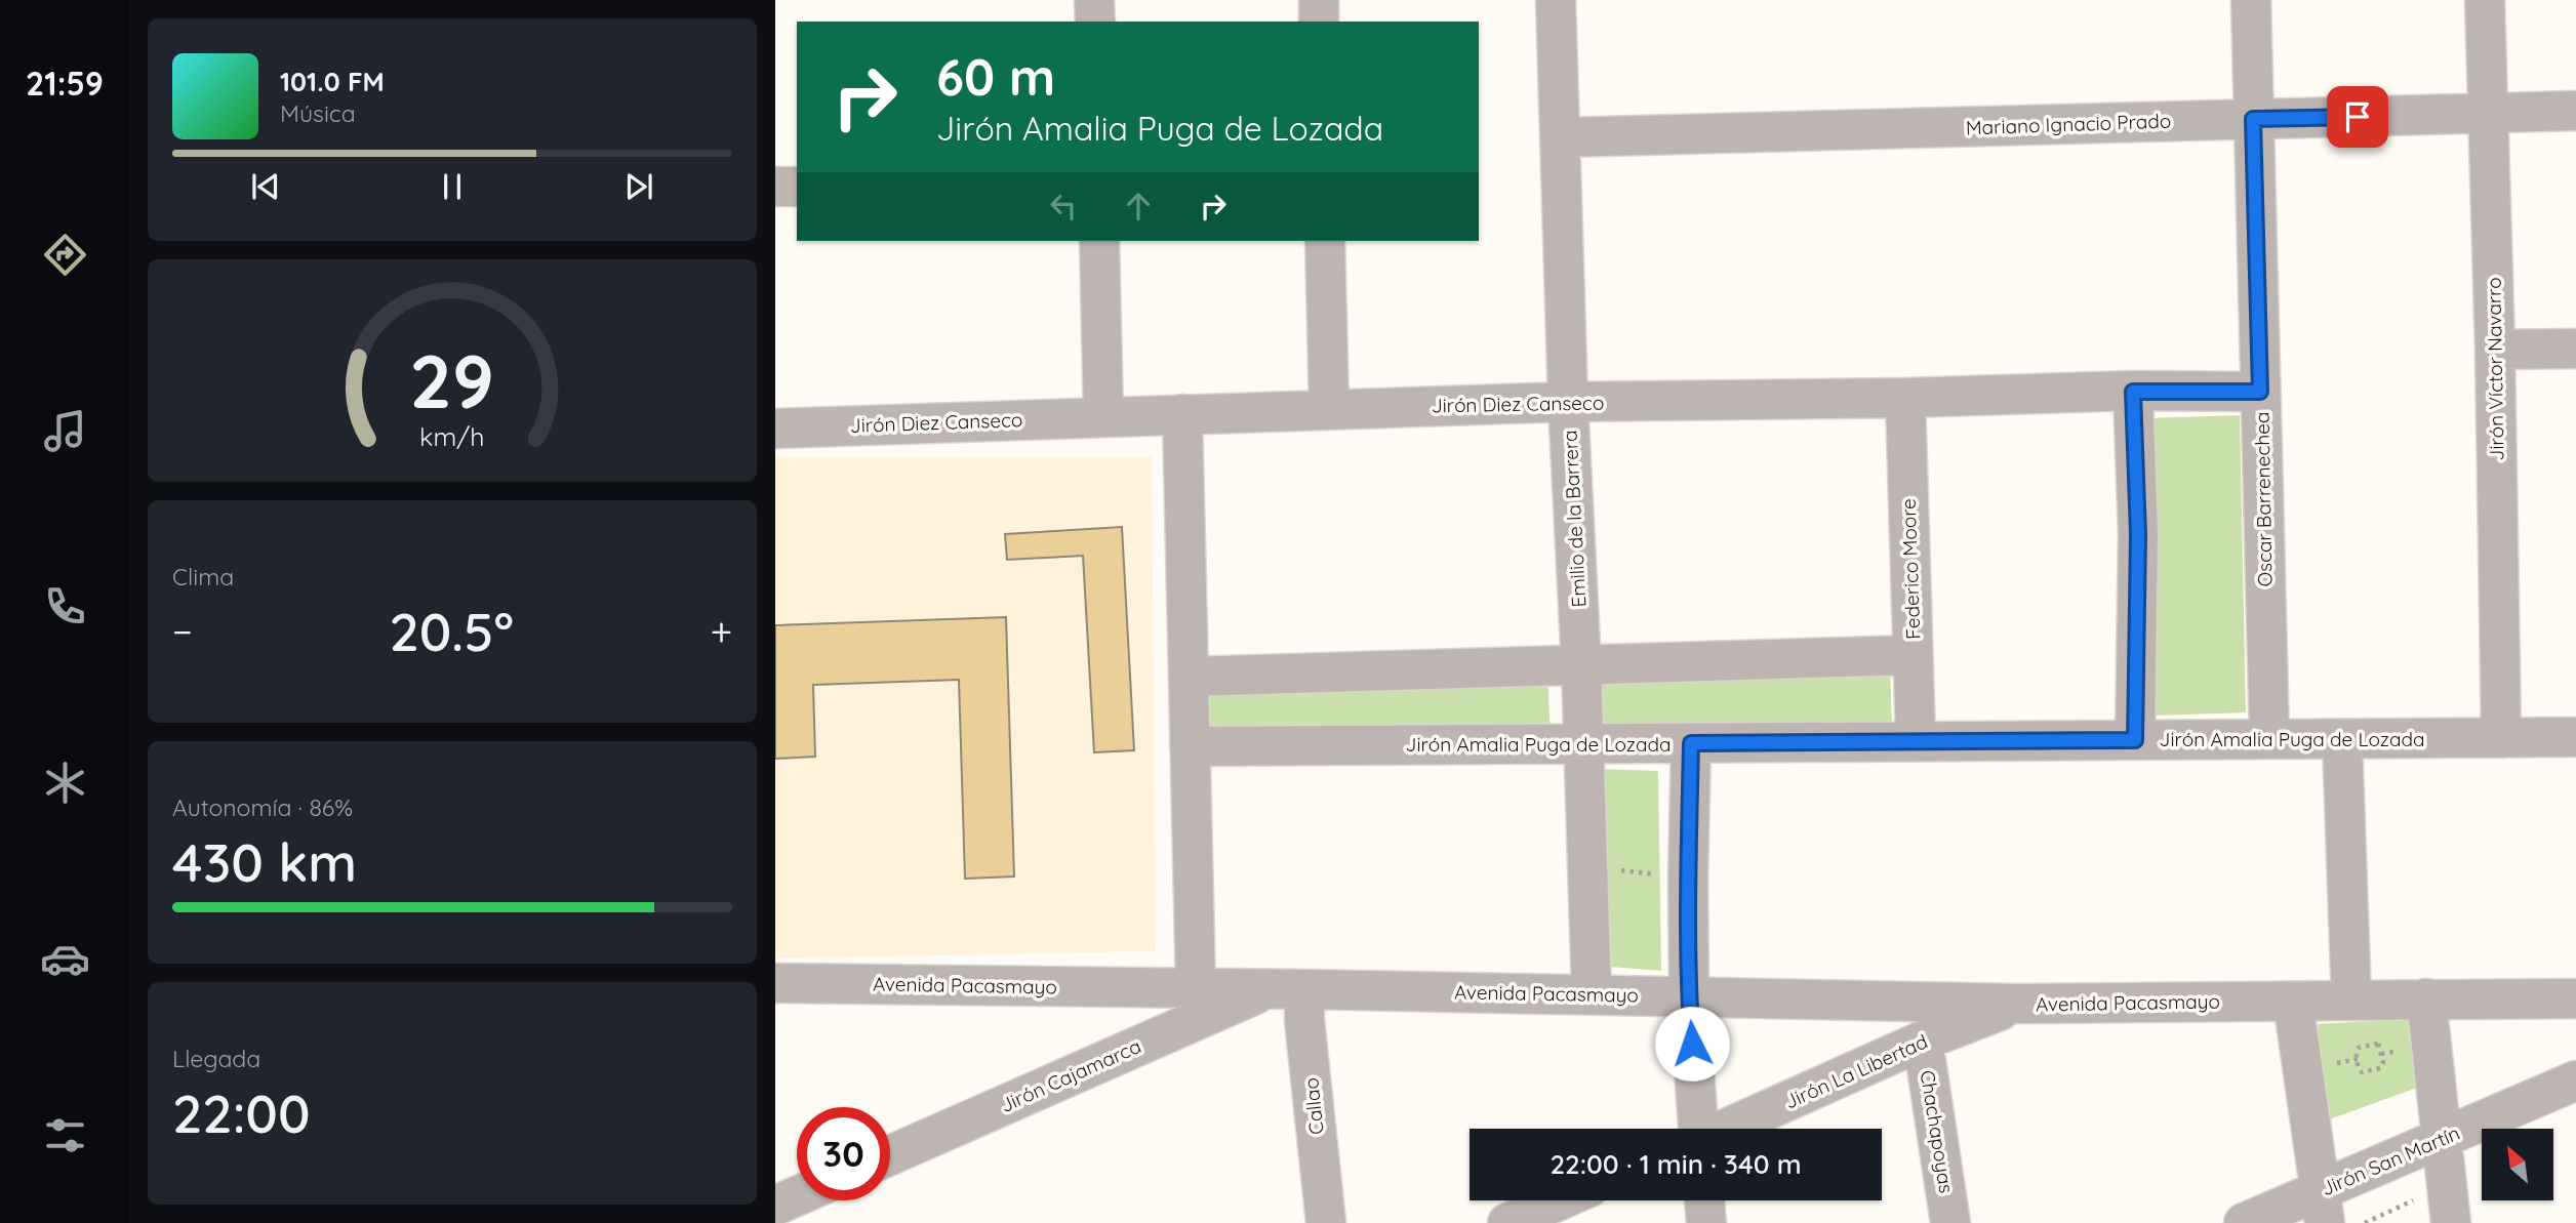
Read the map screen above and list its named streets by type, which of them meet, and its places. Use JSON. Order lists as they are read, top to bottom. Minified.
{"streets":{"street":["Mariano Ignacio Prado","Jirón Víctor Navarro","Jirón Diez Canseco","Oscar Barrenechea","Emilio de la Barrera","Federico Moore","Jirón Amalia Puga de Lozada","Avenida Pacasmayo","Jirón La Libertad","Jirón Cajamarca","Callao","Chachapoyas","Jirón San Martín"]},"crossings":[["Mariano Ignacio Prado","Jirón Víctor Navarro"],["Mariano Ignacio Prado","Oscar Barrenechea"],["Mariano Ignacio Prado","Emilio de la Barrera"],["Jirón Víctor Navarro","Jirón Amalia Puga de Lozada"],["Jirón Diez Canseco","Oscar Barrenechea"],["Jirón Diez Canseco","Emilio de la Barrera"],["Jirón Diez Canseco","Federico Moore"],["Oscar Barrenechea","Jirón Amalia Puga de Lozada"],["Emilio de la Barrera","Jirón Amalia Puga de Lozada"],["Emilio de la Barrera","Avenida Pacasmayo"],["Federico Moore","Jirón Amalia Puga de Lozada"],["Avenida Pacasmayo","Jirón La Libertad"],["Avenida Pacasmayo","Jirón Cajamarca"],["Avenida Pacasmayo","Callao"],["Jirón La Libertad","Chachapoyas"],["Jirón Cajamarca","Callao"]],"north":"top left","page":{"tabs":"21:59","turn":["60 m","Jirón Amalia Puga de Lozada"],"song":["101.0 FM","Música"],"tile":["Clima",["Autonomía · 86%","430 km"],["Llegada","22:00"]],"heat":["−","20.5°","+"],"limit":"30","trip":"22:00 · 1 min · 340 m","gauge":["29","km/h"]}}
